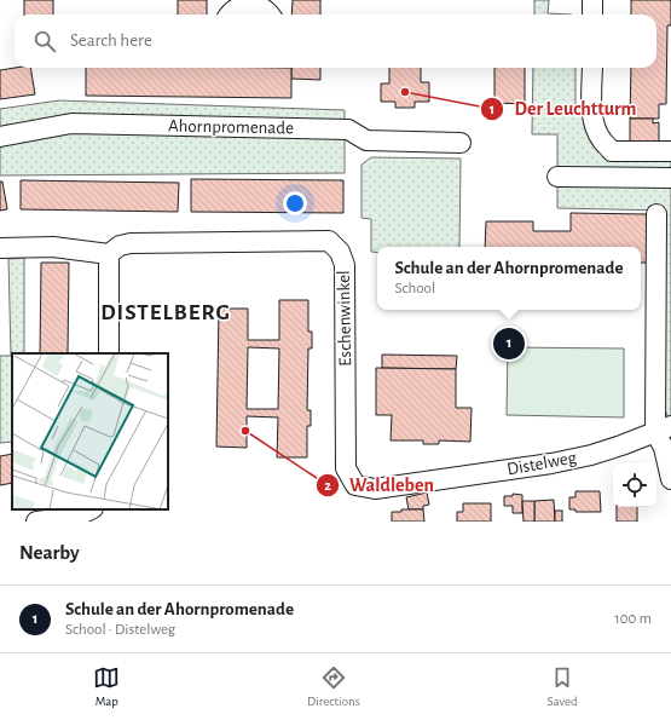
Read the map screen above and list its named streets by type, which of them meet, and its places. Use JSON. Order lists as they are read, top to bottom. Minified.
{"streets":{"street":["Ahornpromenade","Eschenwinkel","Distelweg"]},"crossings":[["Eschenwinkel","Distelweg"]],"districts":["DISTELBERG"],"places":["Der Leuchtturm","Waldleben"],"page":{"search":"Search here","popup":["Schule an der Ahornpromenade","School"],"pins":"1","heading":"Nearby","list":[{"mark":"1","name":"Schule an der Ahornpromenade","note":"School · Distelweg","value":"100 m"}],"nav":["Map","Directions","Saved"]}}
